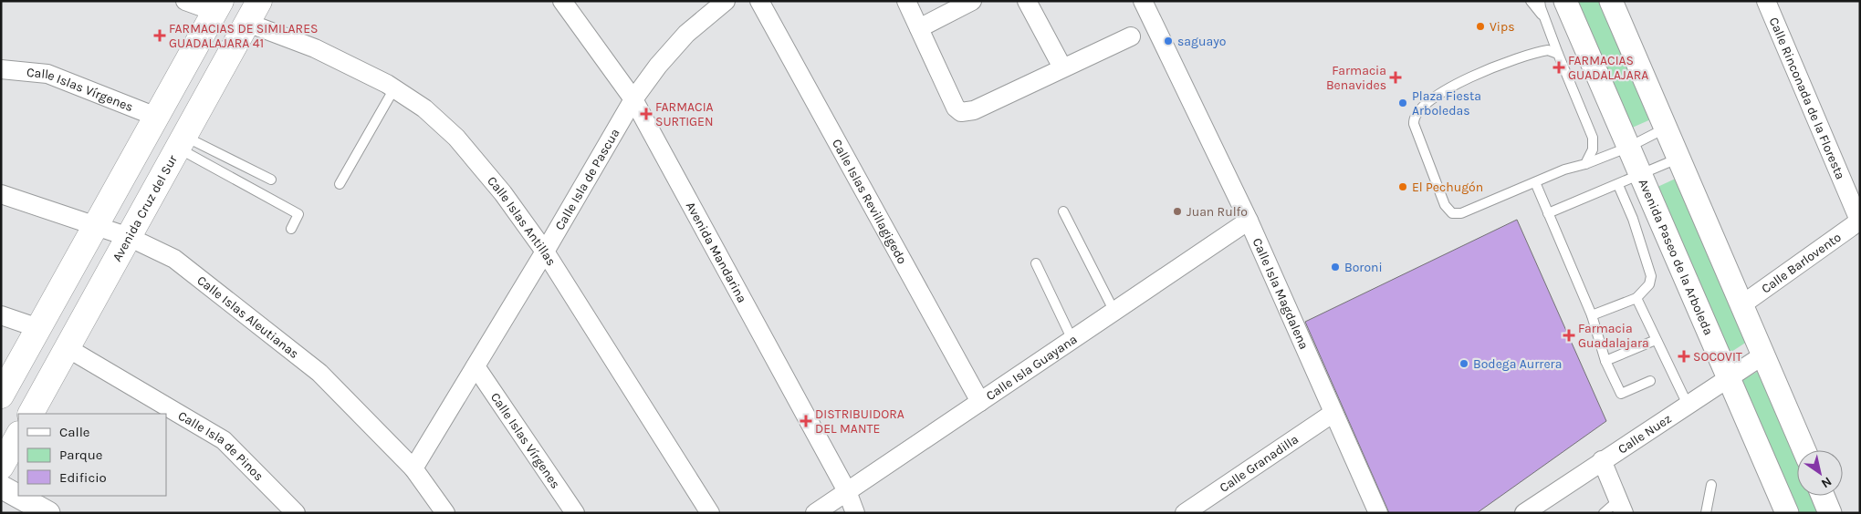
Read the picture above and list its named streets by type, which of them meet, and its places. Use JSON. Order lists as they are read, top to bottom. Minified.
{"streets":{"main road":["Avenida Cruz del Sur"],"street":["Calle Islas Vírgenes","Calle Rinconada de la Floresta","Calle Isla de Pascua","Calle Islas Revillagigedo","Calle Islas Antillas","Avenida Mandarina","Avenida Paseo de la Arboleda","Calle Barlovento","Calle Isla Magdalena","Calle Islas Aleutianas","Calle Isla Guayana","Calle Nuez","Calle Isla de Pinos","Calle Granadilla"]},"crossings":[["Calle Islas Vírgenes","Calle Isla de Pascua"],["Calle Rinconada de la Floresta","Calle Barlovento"],["Calle Isla de Pascua","Calle Islas Antillas"],["Calle Isla de Pascua","Avenida Mandarina"],["Calle Isla de Pascua","Calle Islas Aleutianas"],["Calle Islas Revillagigedo","Calle Isla Guayana"],["Avenida Cruz del Sur","Calle Islas Antillas"],["Avenida Cruz del Sur","Calle Islas Aleutianas"],["Avenida Cruz del Sur","Calle Isla de Pinos"],["Avenida Mandarina","Calle Isla Guayana"],["Avenida Paseo de la Arboleda","Calle Nuez"],["Calle Isla Magdalena","Calle Isla Guayana"],["Calle Isla Magdalena","Calle Granadilla"]],"places":{"other":["Vips","saguayo","Plaza Fiesta Arboledas","El Pechugón","Juan Rulfo","Boroni","Bodega Aurrera"],"health":["FARMACIAS DE SIMILARES GUADALAJARA 41","FARMACIAS GUADALAJARA","Farmacia Benavides","FARMACIA SURTIGEN","Farmacia Guadalajara","SOCOVIT","DISTRIBUIDORA DEL MANTE"]},"legend":["Calle","Parque","Edificio"],"north":"bottom right"}
